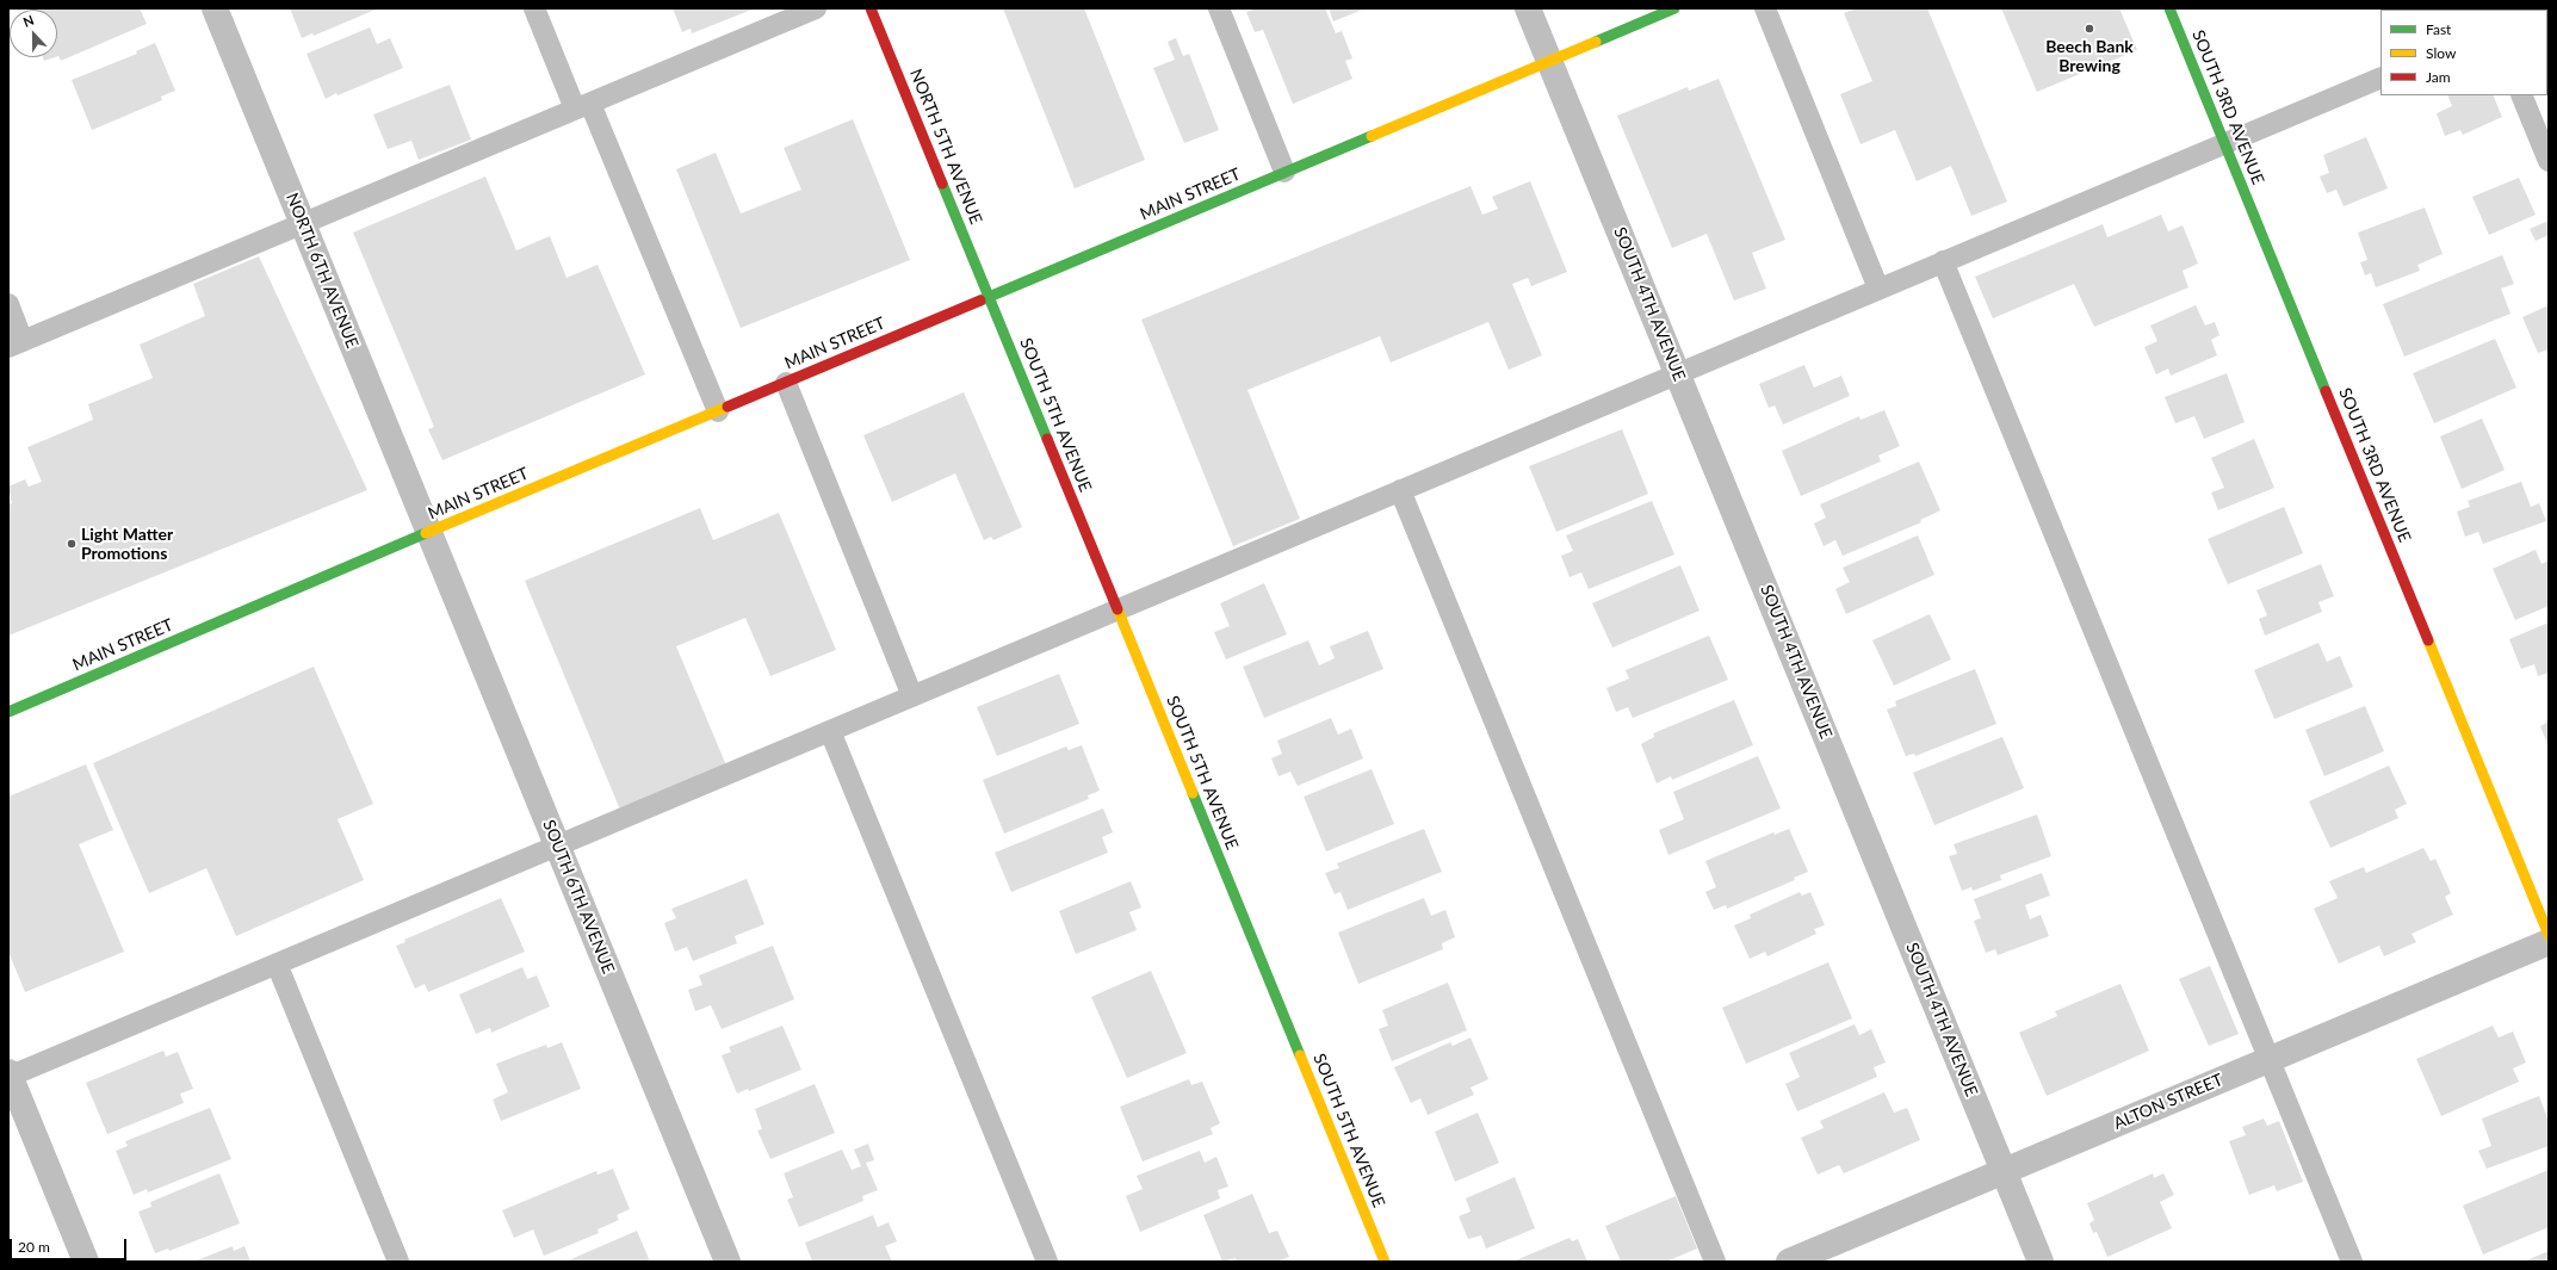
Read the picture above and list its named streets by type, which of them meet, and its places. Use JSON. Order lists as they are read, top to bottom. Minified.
{"streets":{"street":["SOUTH 3RD AVENUE","NORTH 5TH AVENUE","MAIN STREET","NORTH 6TH AVENUE","SOUTH 4TH AVENUE","SOUTH 5TH AVENUE","SOUTH 6TH AVENUE","ALTON STREET"]},"crossings":[["NORTH 5TH AVENUE","MAIN STREET"],["NORTH 5TH AVENUE","SOUTH 5TH AVENUE"],["MAIN STREET","NORTH 6TH AVENUE"],["MAIN STREET","SOUTH 4TH AVENUE"],["MAIN STREET","SOUTH 5TH AVENUE"],["MAIN STREET","SOUTH 6TH AVENUE"],["NORTH 6TH AVENUE","SOUTH 6TH AVENUE"],["SOUTH 4TH AVENUE","ALTON STREET"]],"places":["Beech Bank Brewing","Light Matter Promotions"],"legend":["Fast","Slow","Jam"],"scale_bar":"20 m","north":"top"}
